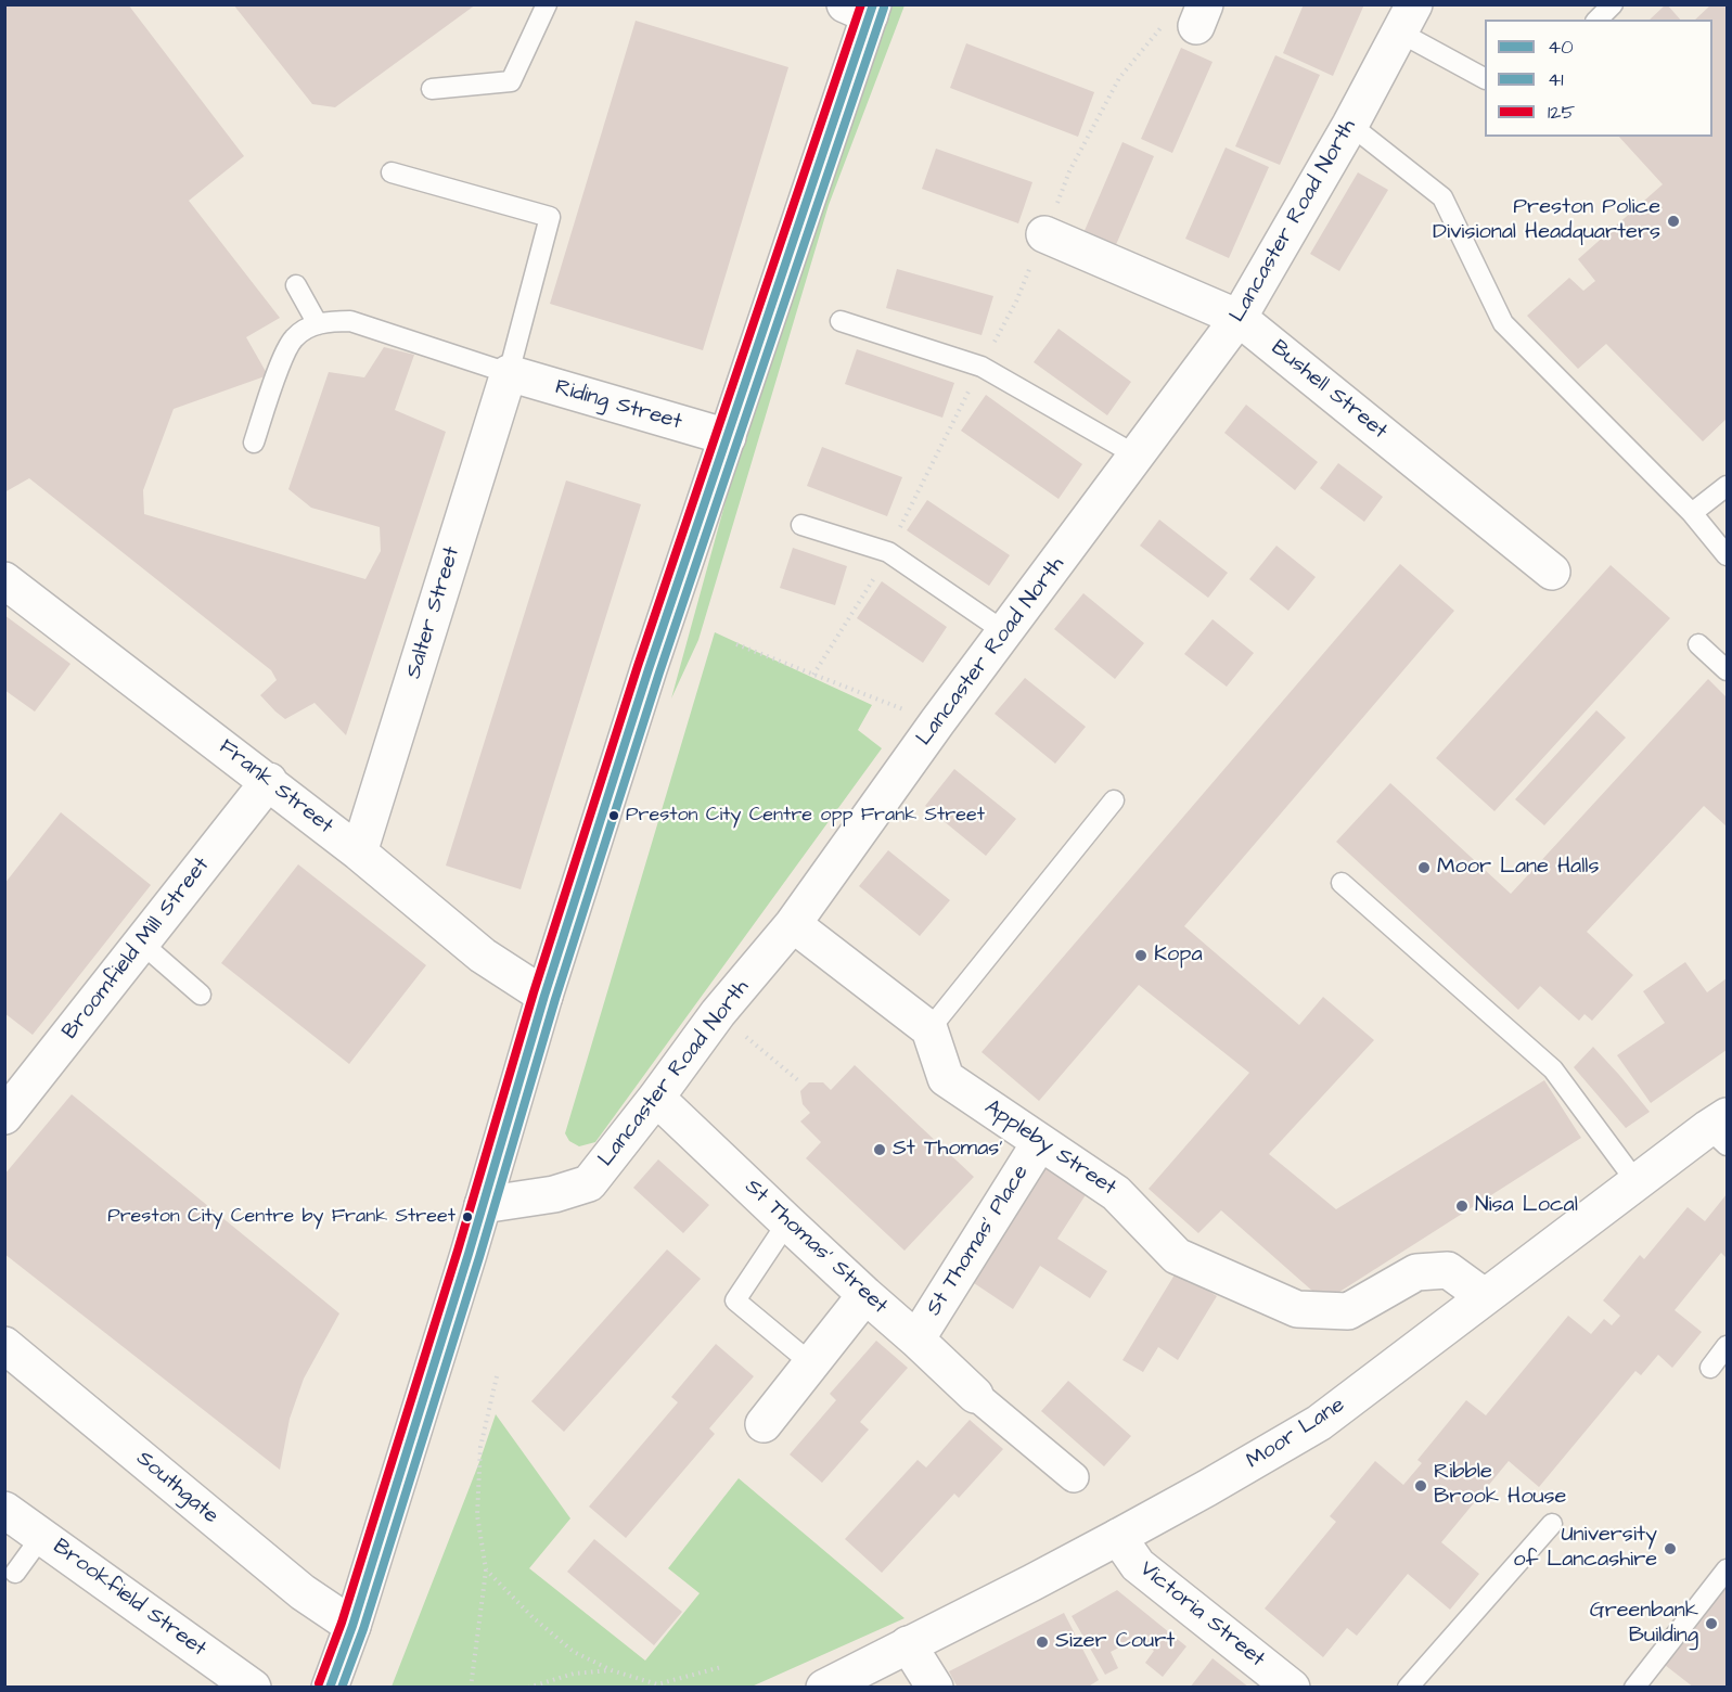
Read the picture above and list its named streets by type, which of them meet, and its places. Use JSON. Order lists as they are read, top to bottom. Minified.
{"streets":{"main road":["Lancaster Road North","Bushell Street","Riding Street","Salter Street","Frank Street","Broomfield Mill Street","Appleby Street","St Thomas' Place","St Thomas' Street","Moor Lane","Southgate","Brookfield Street","Victoria Street"]},"crossings":[["Lancaster Road North","Bushell Street"],["Lancaster Road North","St Thomas' Street"],["Riding Street","Salter Street"],["Salter Street","Frank Street"],["Frank Street","Broomfield Mill Street"],["Appleby Street","St Thomas' Place"],["Appleby Street","Moor Lane"],["St Thomas' Place","St Thomas' Street"],["Moor Lane","Victoria Street"]],"places":["Preston Police Divisional Headquarters","Preston City Centre opp Frank Street","Moor Lane Halls","Kopa","St Thomas'","Nisa Local","Preston City Centre by Frank Street","Ribble Brook House","University of Lancashire","Greenbank Building","Sizer Court"],"lines":["transit line 40","transit line 125","transit line 41"],"legend":["40","41","125"]}
